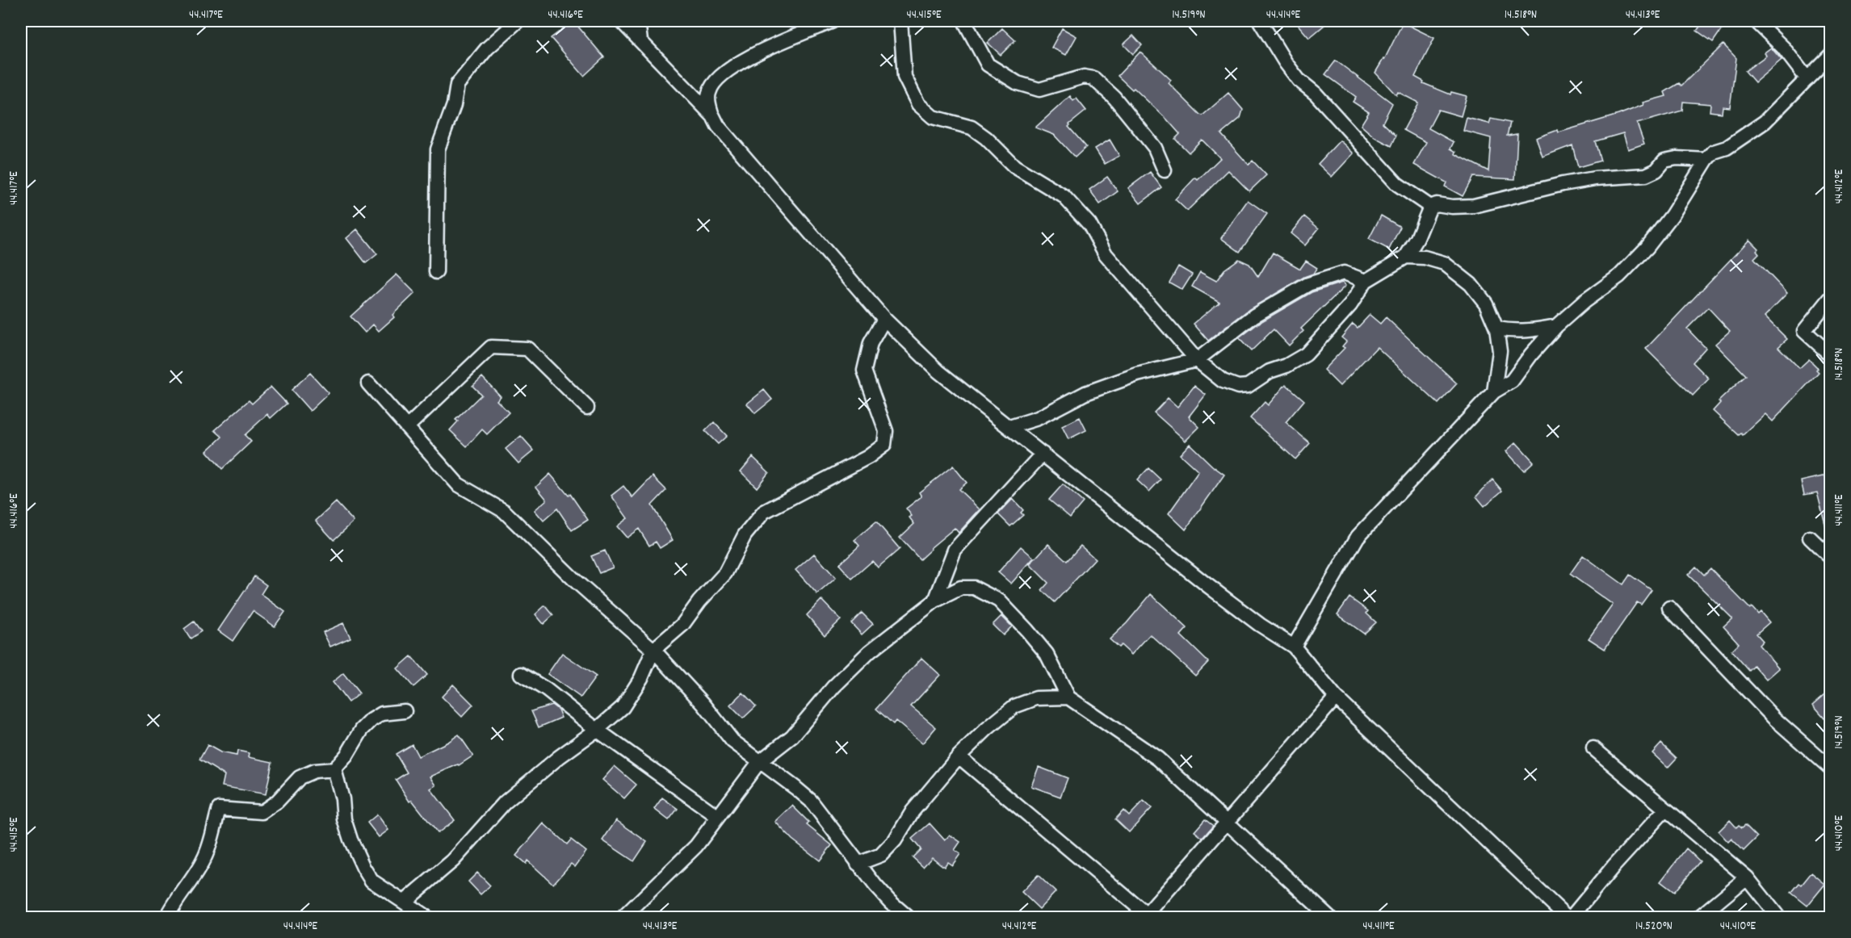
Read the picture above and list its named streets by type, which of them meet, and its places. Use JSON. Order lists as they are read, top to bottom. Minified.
{"coordinates":["44.417°E","44.416°E","44.415°E","14.519°N","44.414°E","14.518°N","44.413°E","44.412°E","44.411°E","44.410°E","14.520°N"]}
